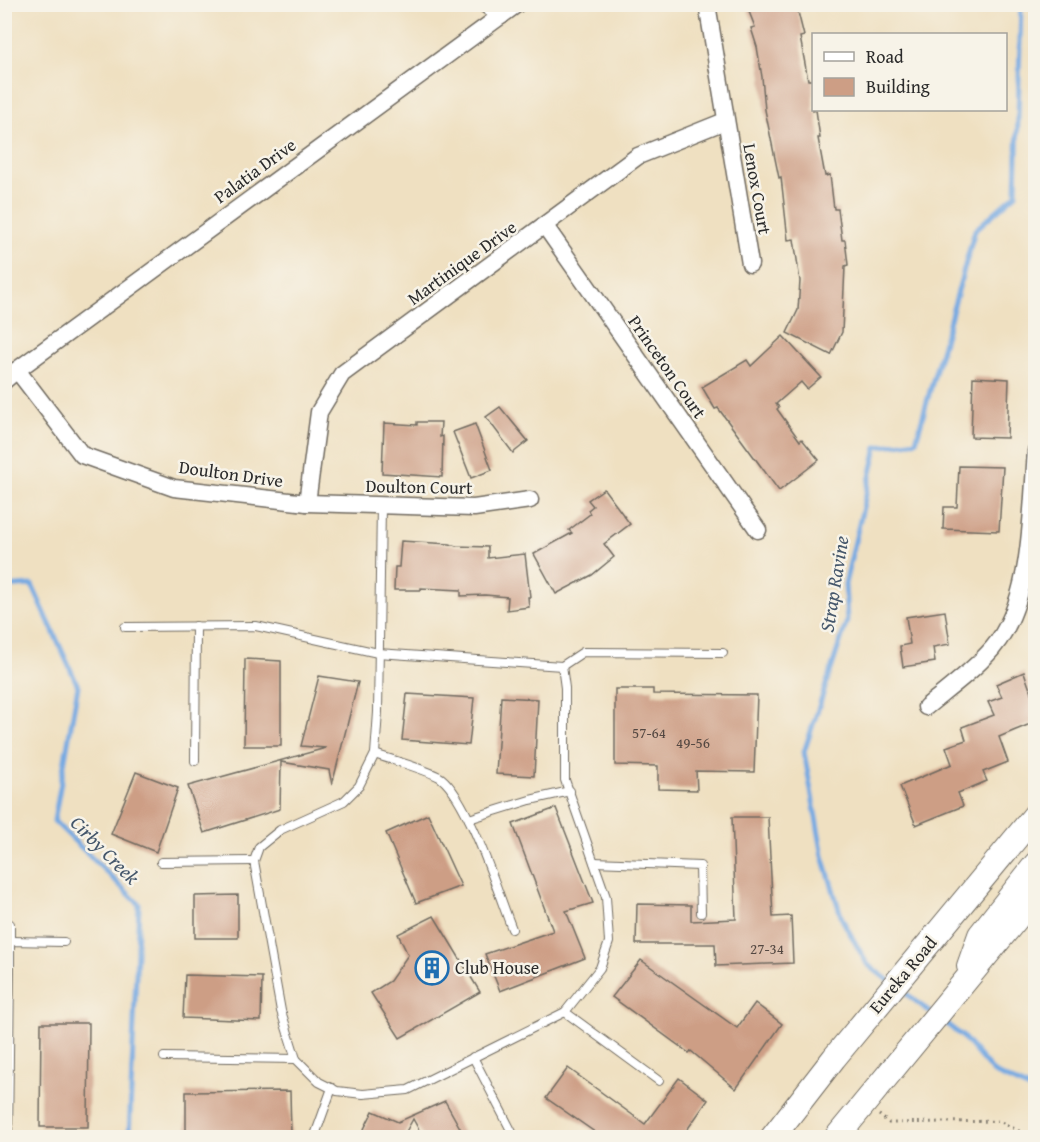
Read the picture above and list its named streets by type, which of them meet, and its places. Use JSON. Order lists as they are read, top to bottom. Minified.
{"streets":{"main road":["Eureka Road"],"street":["Palatia Drive","Lenox Court","Martinique Drive","Princeton Court","Doulton Drive","Doulton Court"]},"crossings":[["Palatia Drive","Doulton Drive"],["Lenox Court","Martinique Drive"],["Martinique Drive","Princeton Court"],["Martinique Drive","Doulton Drive"],["Martinique Drive","Doulton Court"],["Doulton Drive","Doulton Court"]],"water":["Strap Ravine","Cirby Creek"],"places":{"building":["Club House"]},"house_numbers":["57-64","49-56","27-34"],"legend":["Road","Building"]}
